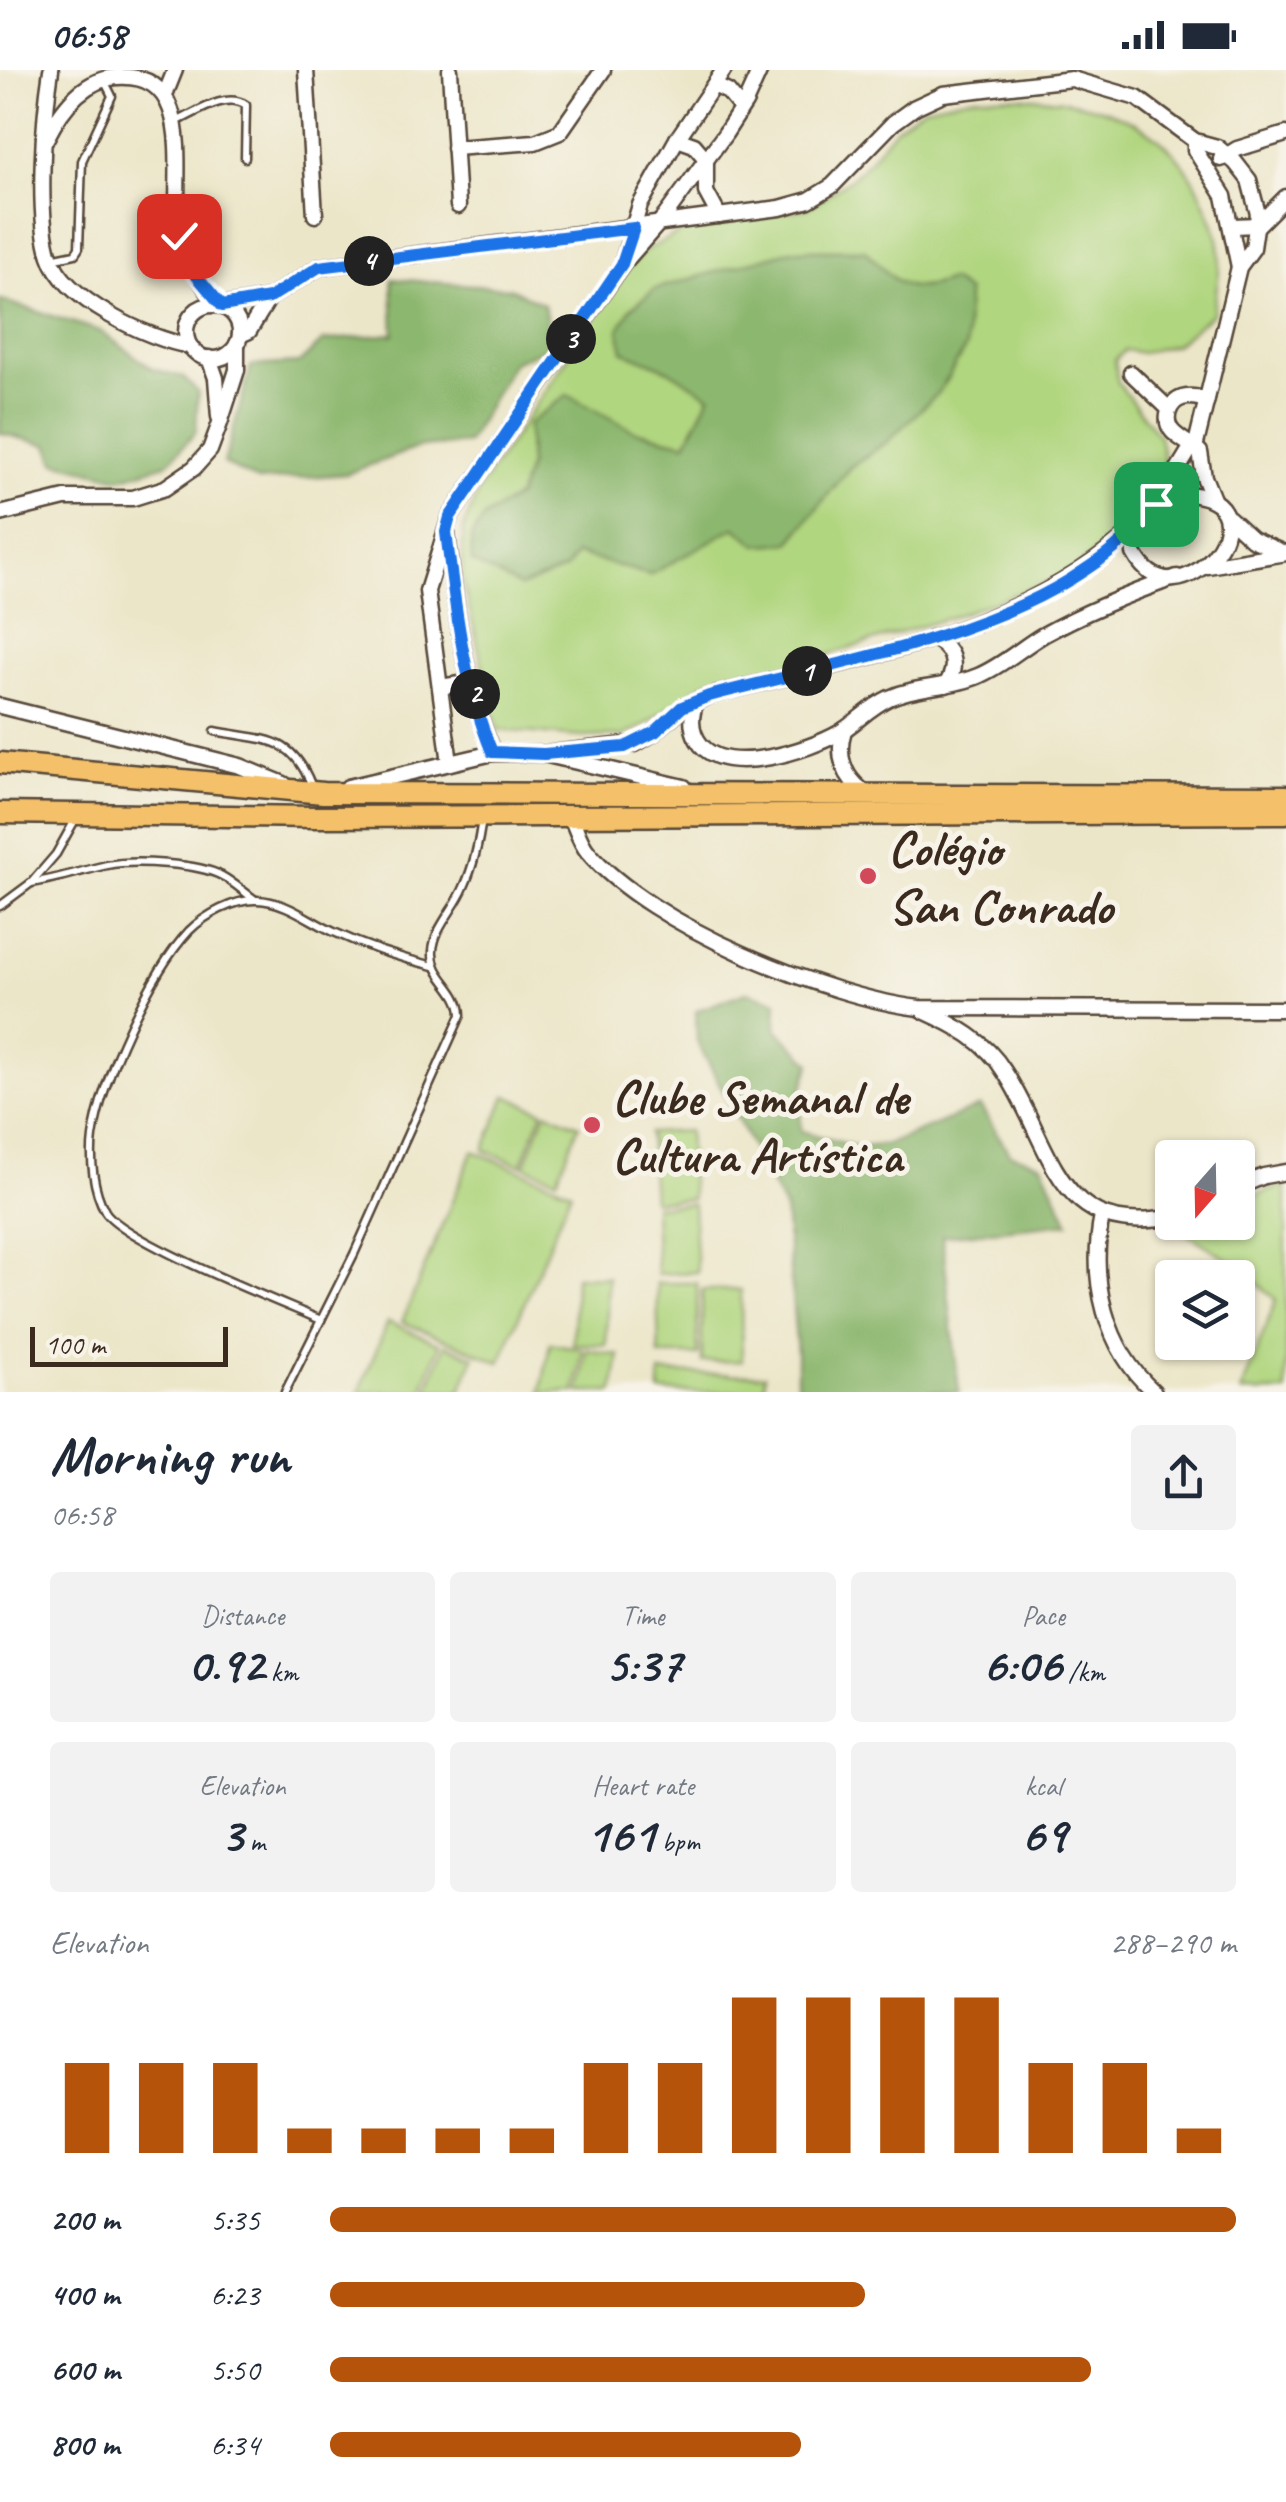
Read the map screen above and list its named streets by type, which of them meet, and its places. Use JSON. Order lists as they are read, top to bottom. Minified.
{"places":["Colégio San Conrado","Clube Semanal de Cultura Artística"],"scale_bar":"100 m","north":"bottom","page":{"status":"06:58","pins":["4","3","1","2"],"scale":"100 m","heading":["Morning run","06:58"],"stats":[["Distance","0.92 km"],["Time","5:37"],["Pace","6:06 /km"],["Elevation","3 m"],["Heart rate","161 bpm"],["kcal","69"]],"chart":["Elevation","288–290 m"],"list":[{"name":"200 m","note":"5:35"},{"name":"400 m","note":"6:23"},{"name":"600 m","note":"5:50"},{"name":"800 m","note":"6:34"}]}}
